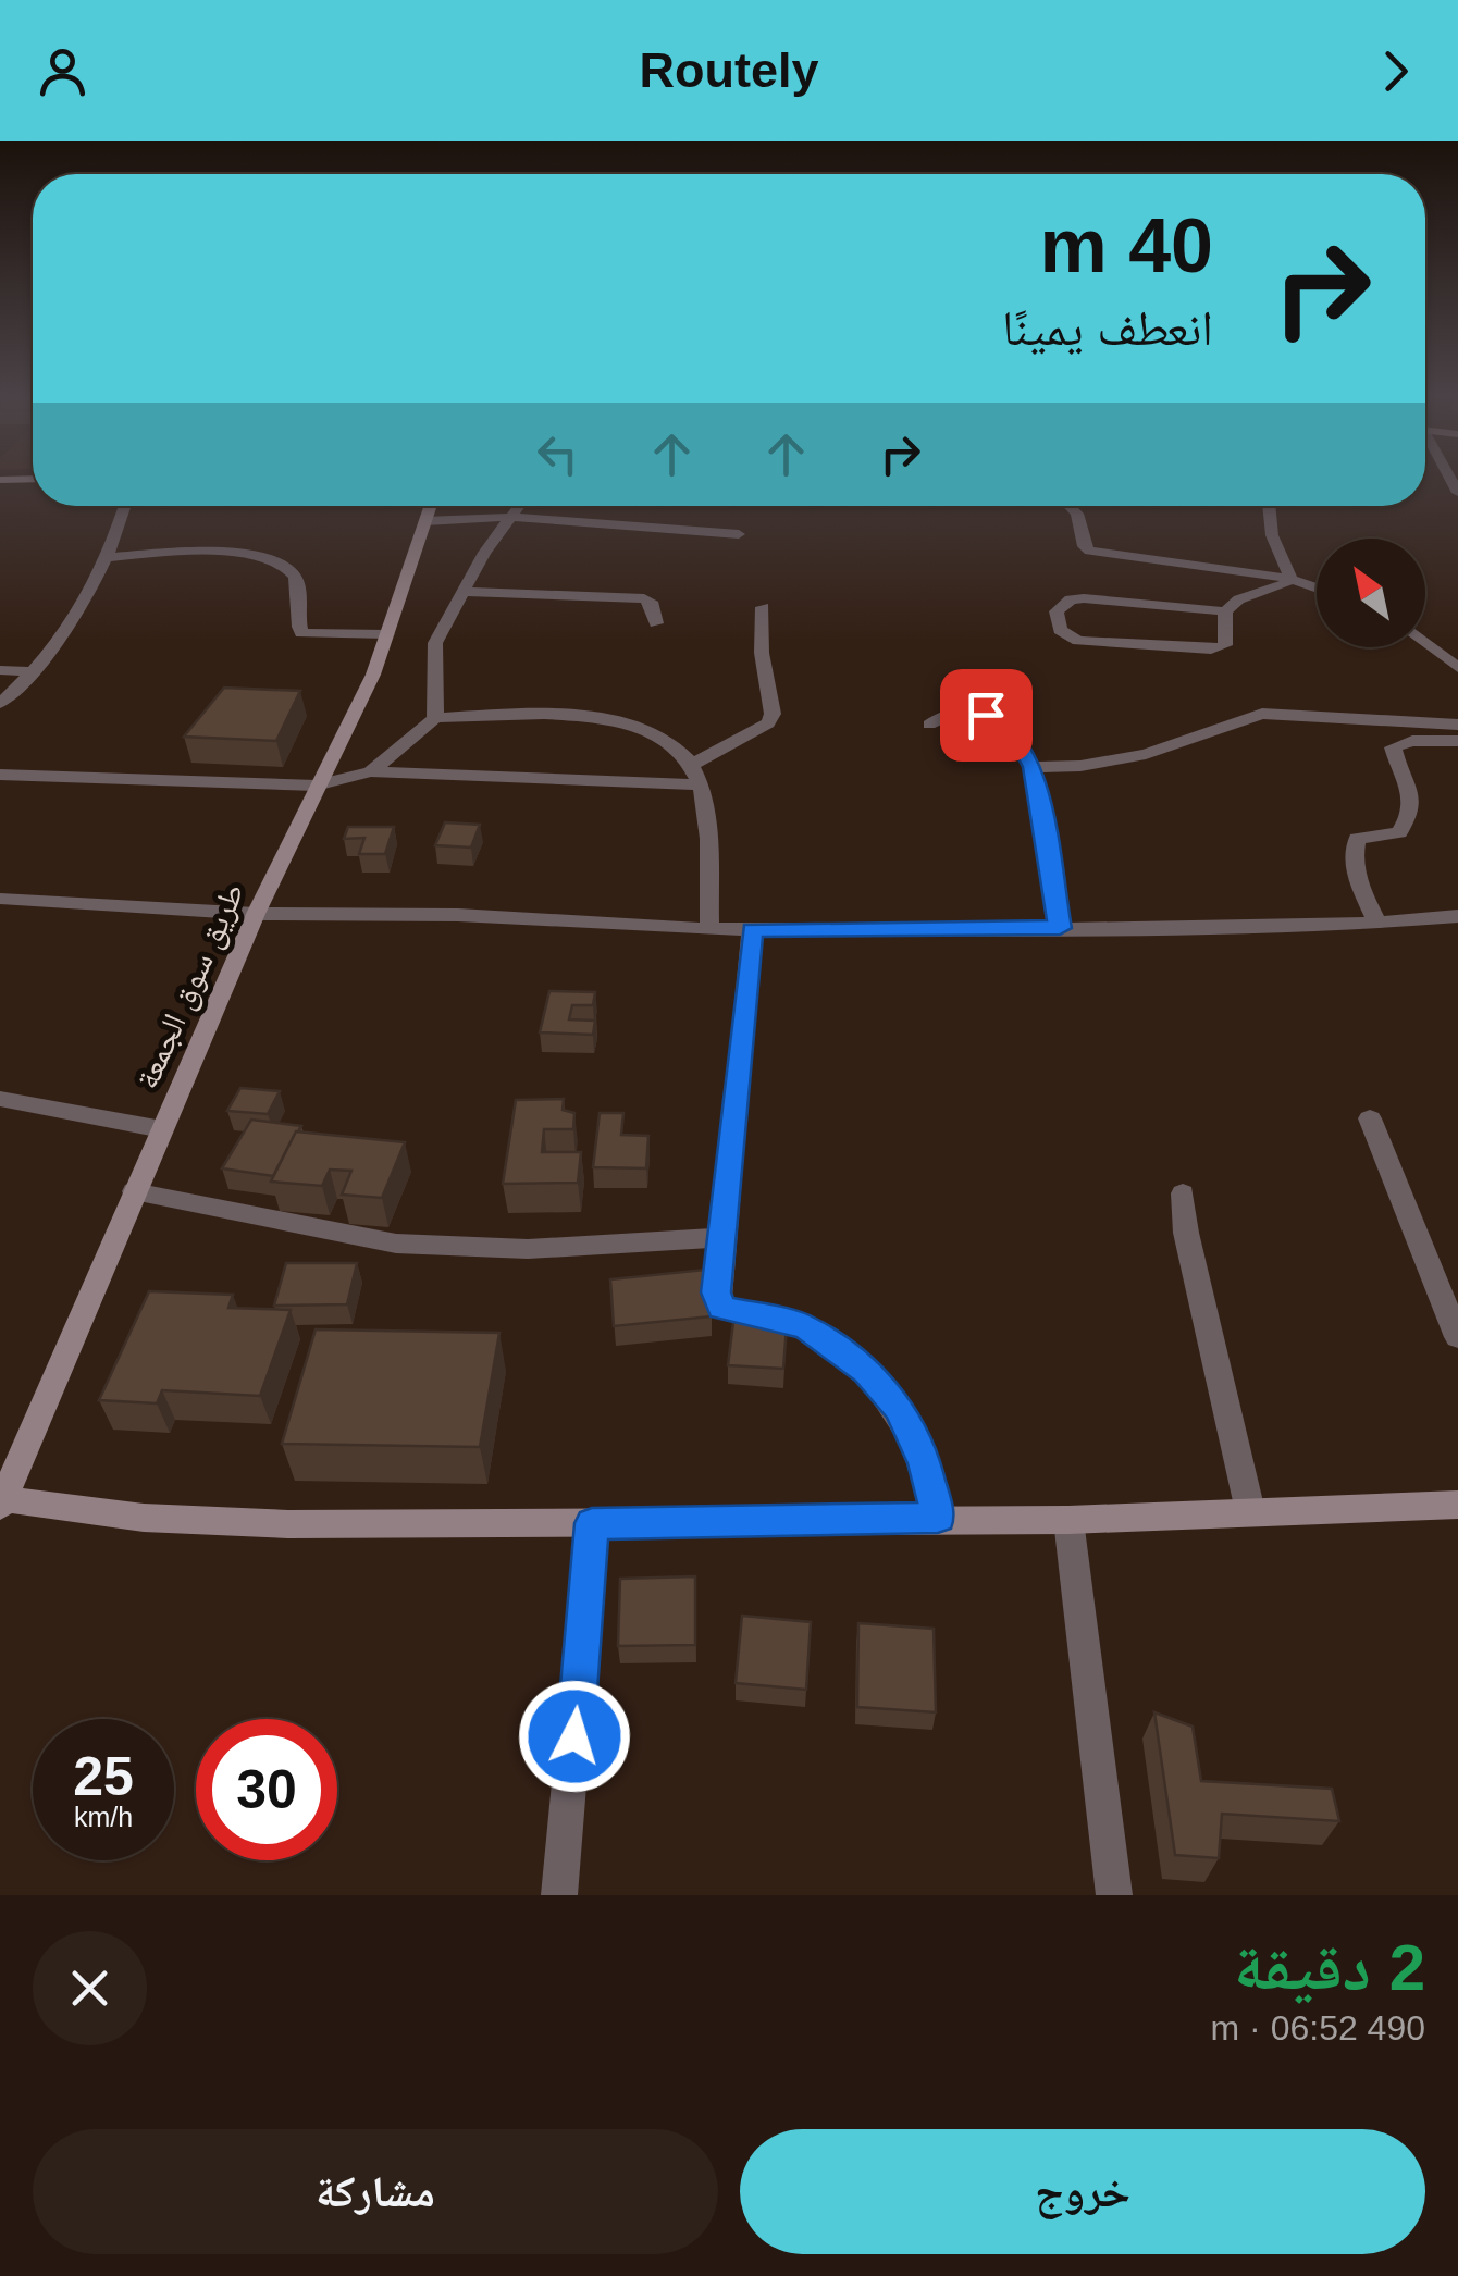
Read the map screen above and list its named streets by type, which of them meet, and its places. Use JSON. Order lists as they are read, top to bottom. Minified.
{"streets":{"street":["طريق سوق الجمعة"]},"north":"top left","page":{"header":"Routely","turn":["40 m","انعطف يمينًا"],"speed":"25 km/h","limit":"30","heading":["2 دقيقة","490 m · 06:52"],"buttons":["خروج","مشاركة"]}}
